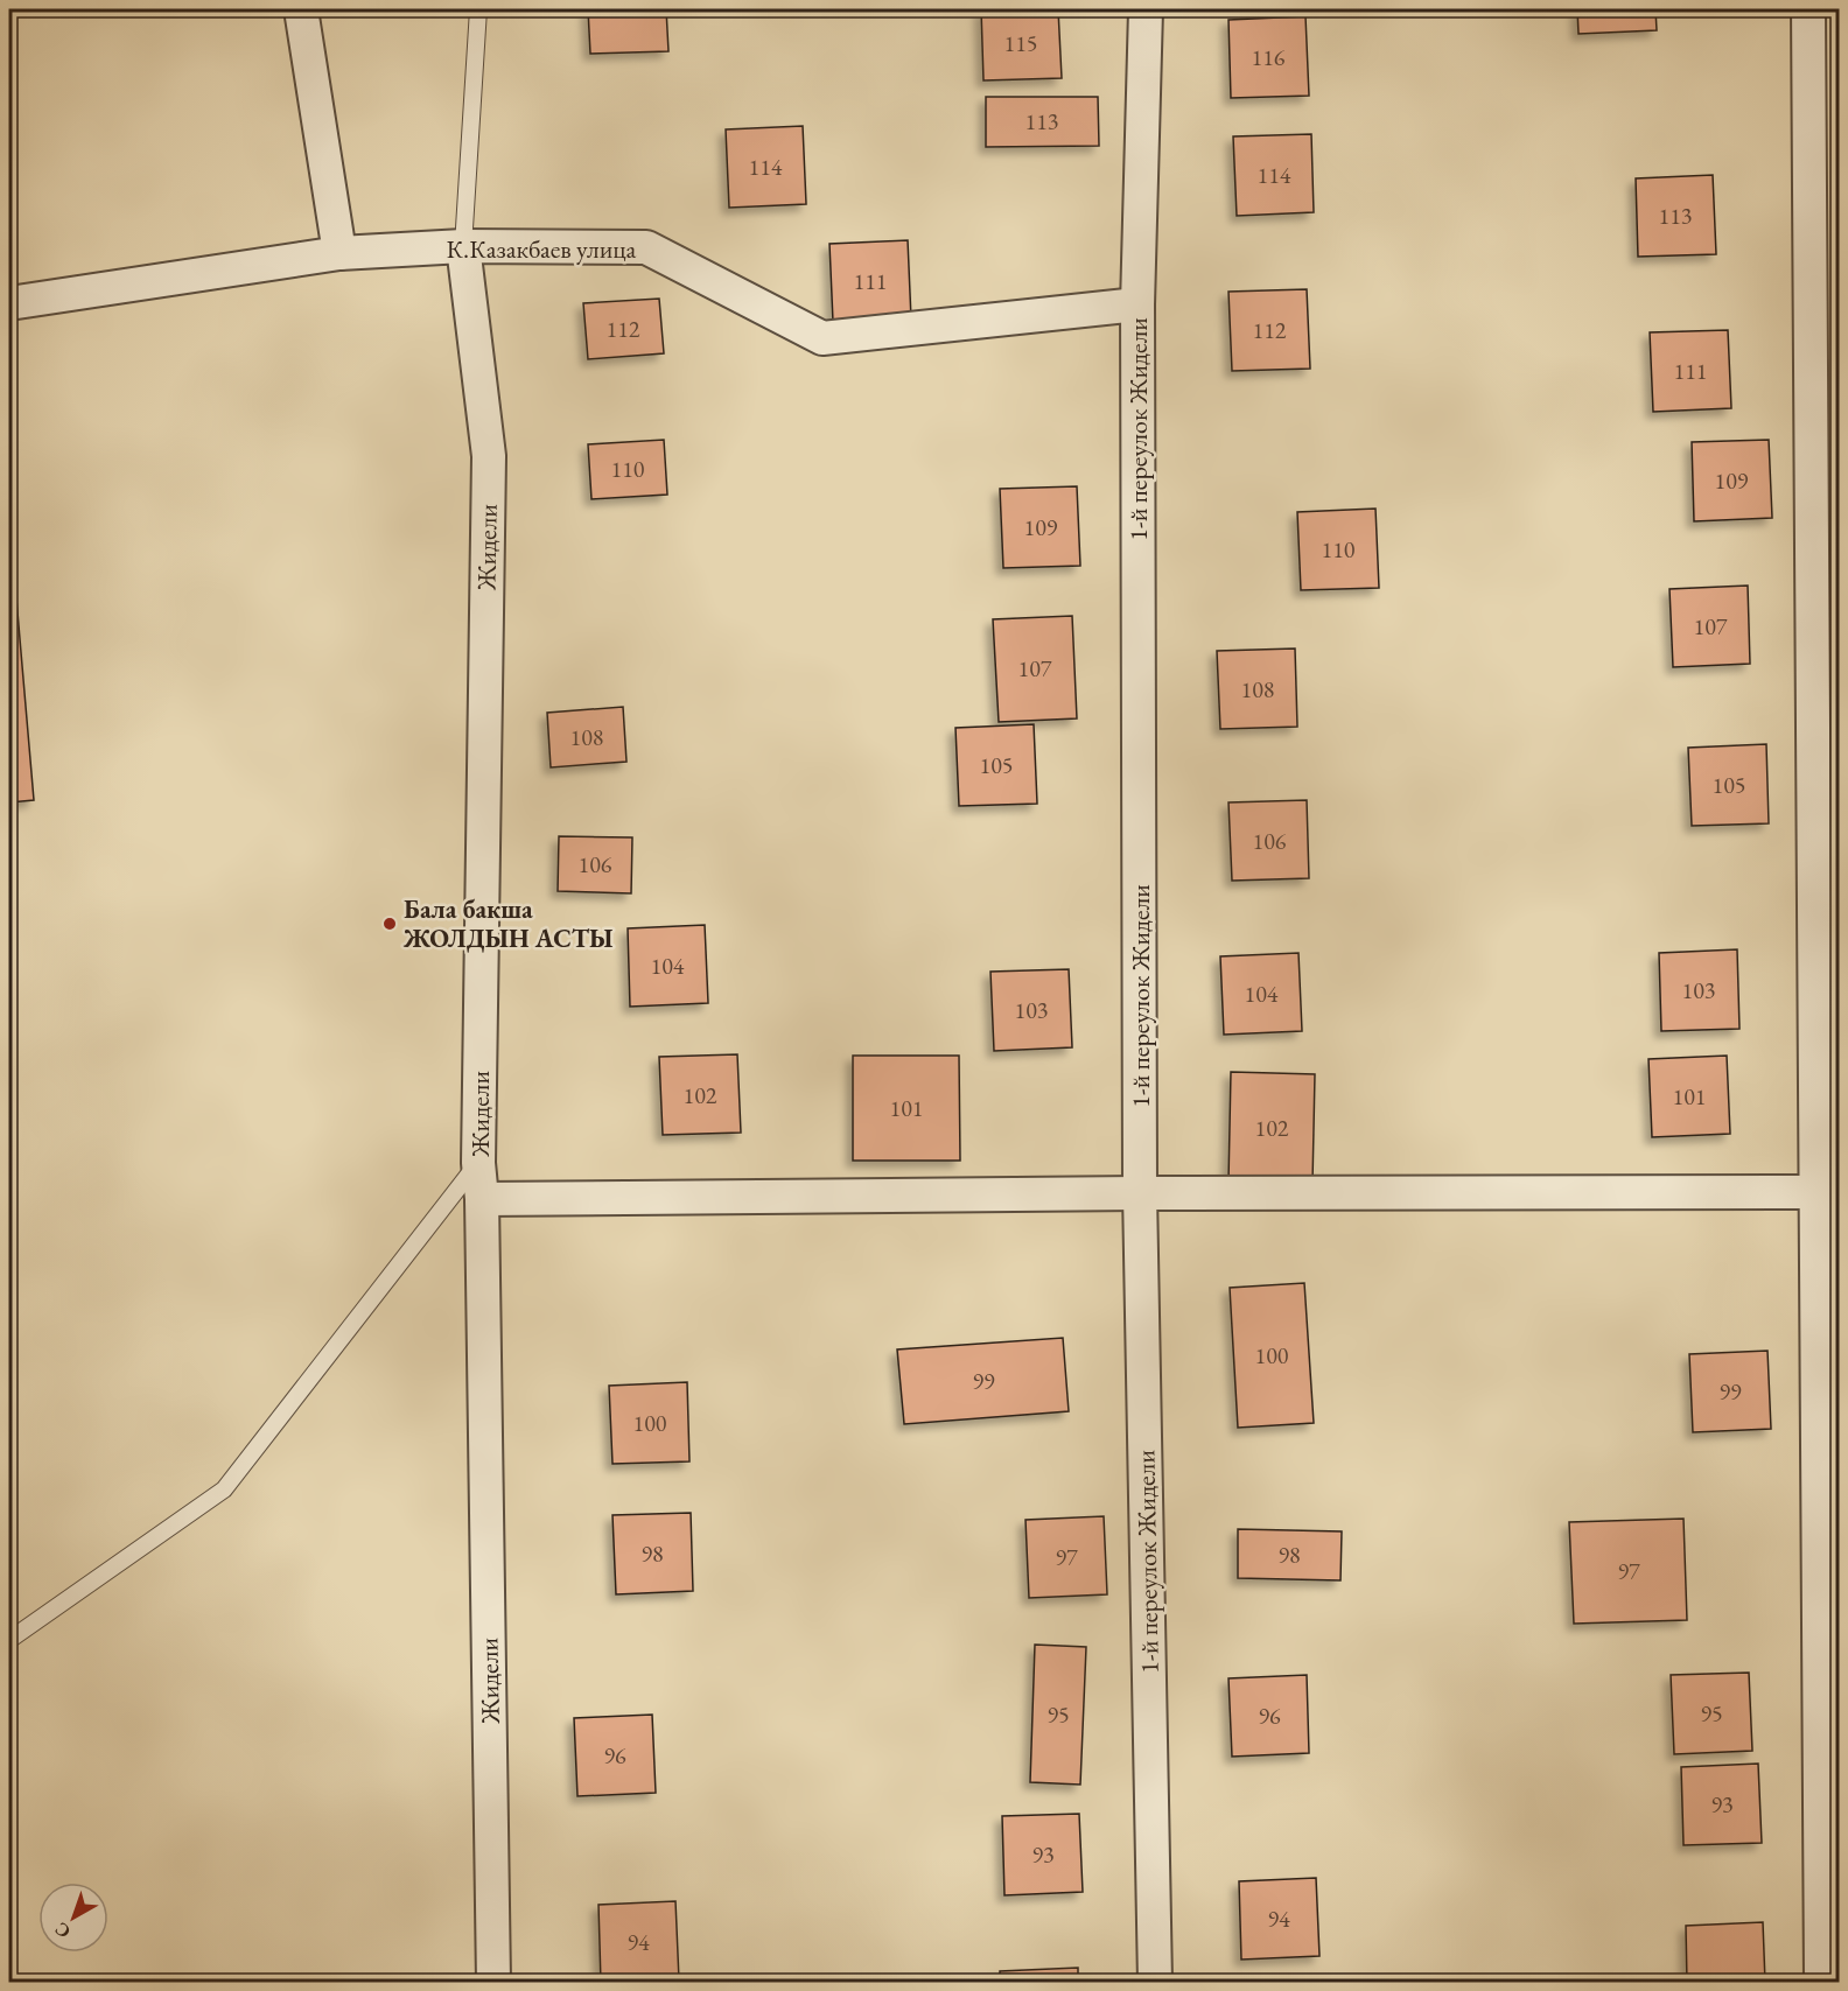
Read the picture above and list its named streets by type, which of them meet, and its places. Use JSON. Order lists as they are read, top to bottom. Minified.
{"streets":{"street":["К.Казакбаев улица","1-й переулок Жидели","Жидели"]},"crossings":[["К.Казакбаев улица","1-й переулок Жидели"],["К.Казакбаев улица","Жидели"]],"places":["Бала бакша ЖОЛДЫН АСТЫ"],"house_numbers":["115","116","113","114","114","113","111","112","112","111","110","109","109","110","107","107","108","108","105","105","106","106","104","103","104","103","102","101","101","102","100","99","99","100","98","98","97","97","95","95","96","96","93","93","94","94"],"north":"bottom left"}
